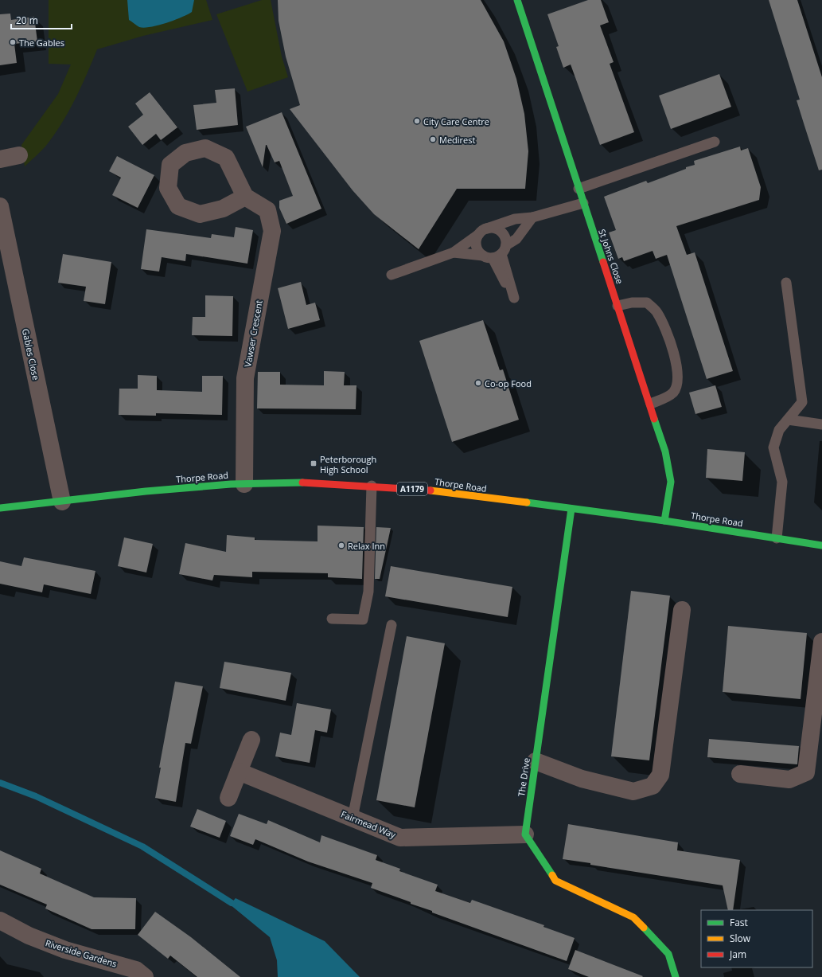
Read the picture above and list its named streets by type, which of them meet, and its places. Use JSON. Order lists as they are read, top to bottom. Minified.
{"streets":{"street":["St Johns Close","Vawser Crescent","Gables Close","Thorpe Road","A1179","The Drive","Fairmead Way","Riverside Gardens"]},"crossings":[["St Johns Close","Thorpe Road"],["Vawser Crescent","Thorpe Road"],["Gables Close","Thorpe Road"],["Thorpe Road","The Drive"],["The Drive","Fairmead Way"]],"places":{"other":["The Gables","City Care Centre","Medirest","Co-op Food","Relax Inn"],"transit":["Peterborough High School"]},"legend":["Fast","Slow","Jam"],"scale_bar":"20 m"}
